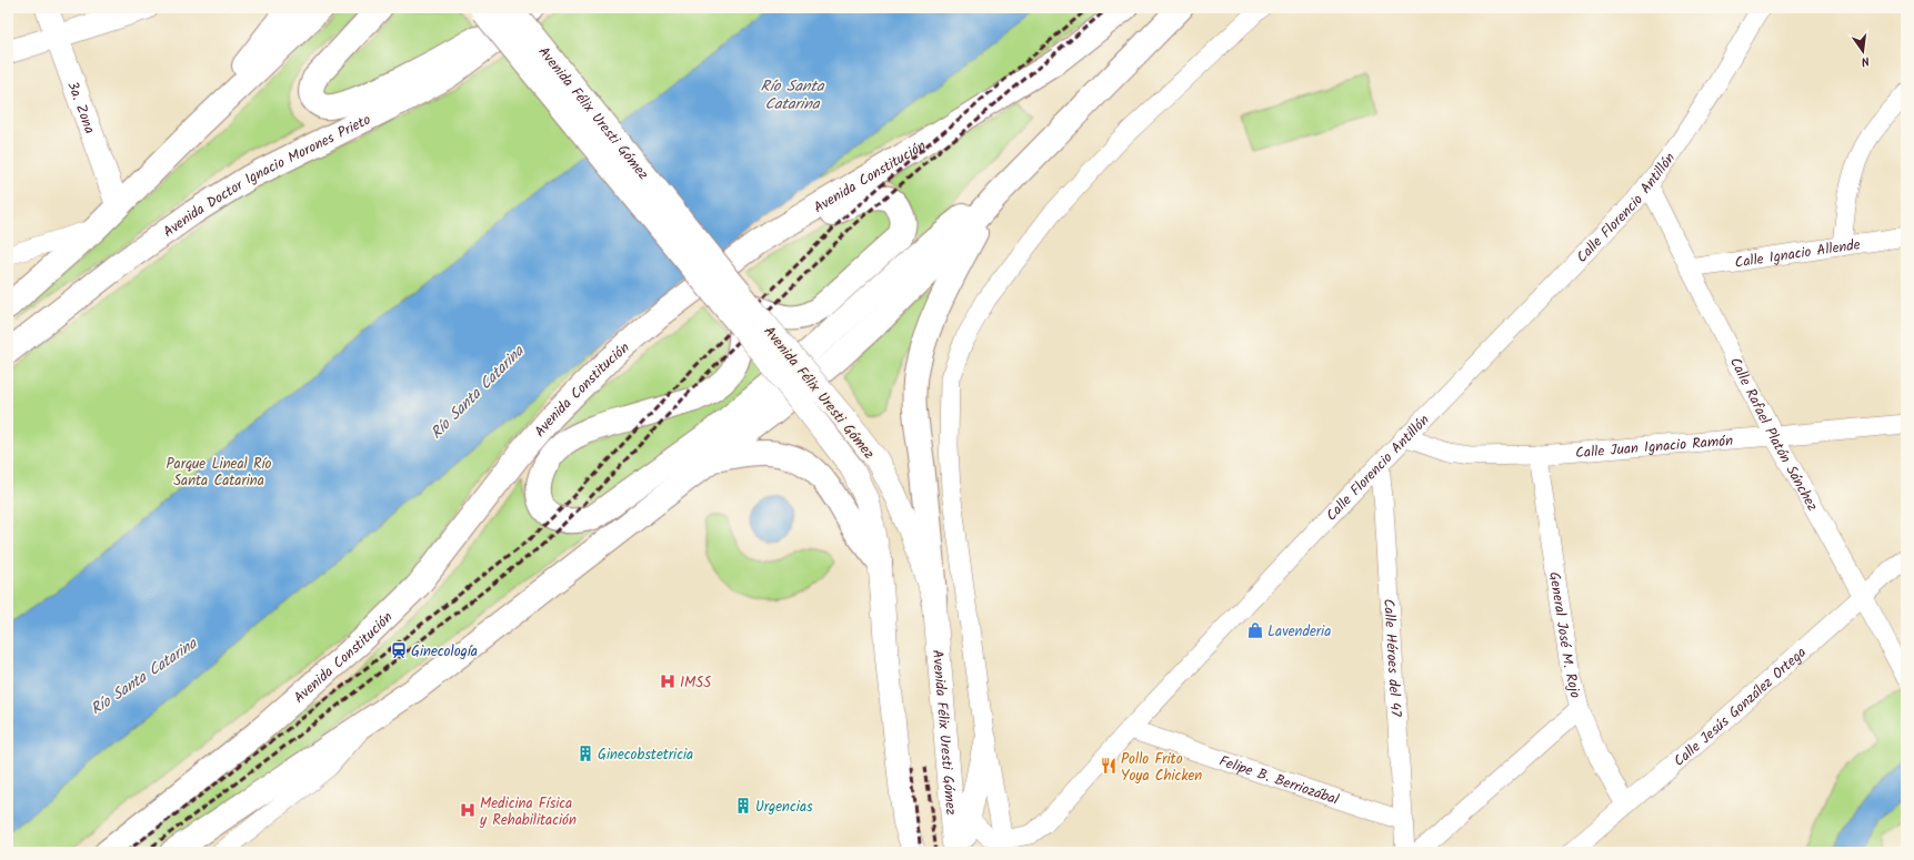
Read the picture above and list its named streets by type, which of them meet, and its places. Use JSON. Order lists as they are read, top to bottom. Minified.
{"streets":{"highway":["Avenida Félix Uresti Gómez","Avenida Doctor Ignacio Morones Prieto","Avenida Constitución"],"main road":["3a. Zona"],"street":["Calle Florencio Antillón","Calle Ignacio Allende","Calle Rafael Platón Sánchez","Calle Juan Ignacio Ramón","General José M. Rojo","Calle Héroes del 47","Calle Jesús González Ortega","Felipe B. Berriozábal"]},"crossings":[["Calle Florencio Antillón","Calle Rafael Platón Sánchez"],["Calle Florencio Antillón","Calle Juan Ignacio Ramón"],["Calle Florencio Antillón","Calle Héroes del 47"],["Calle Florencio Antillón","Felipe B. Berriozábal"],["Calle Ignacio Allende","Calle Rafael Platón Sánchez"],["Calle Rafael Platón Sánchez","Calle Juan Ignacio Ramón"],["Calle Rafael Platón Sánchez","Calle Jesús González Ortega"],["Calle Juan Ignacio Ramón","General José M. Rojo"],["General José M. Rojo","Calle Jesús González Ortega"],["Calle Héroes del 47","Felipe B. Berriozábal"]],"water":["Río Santa Catarina"],"parks":["Parque Lineal Río Santa Catarina"],"places":{"shop":["Lavenderia"],"station":["Ginecología"],"hospital":["IMSS","Medicina Física y Rehabilitación"],"building":["Ginecobstetricia","Urgencias"],"restaurant":["Pollo Frito Yoya Chicken"]},"north":"bottom"}
